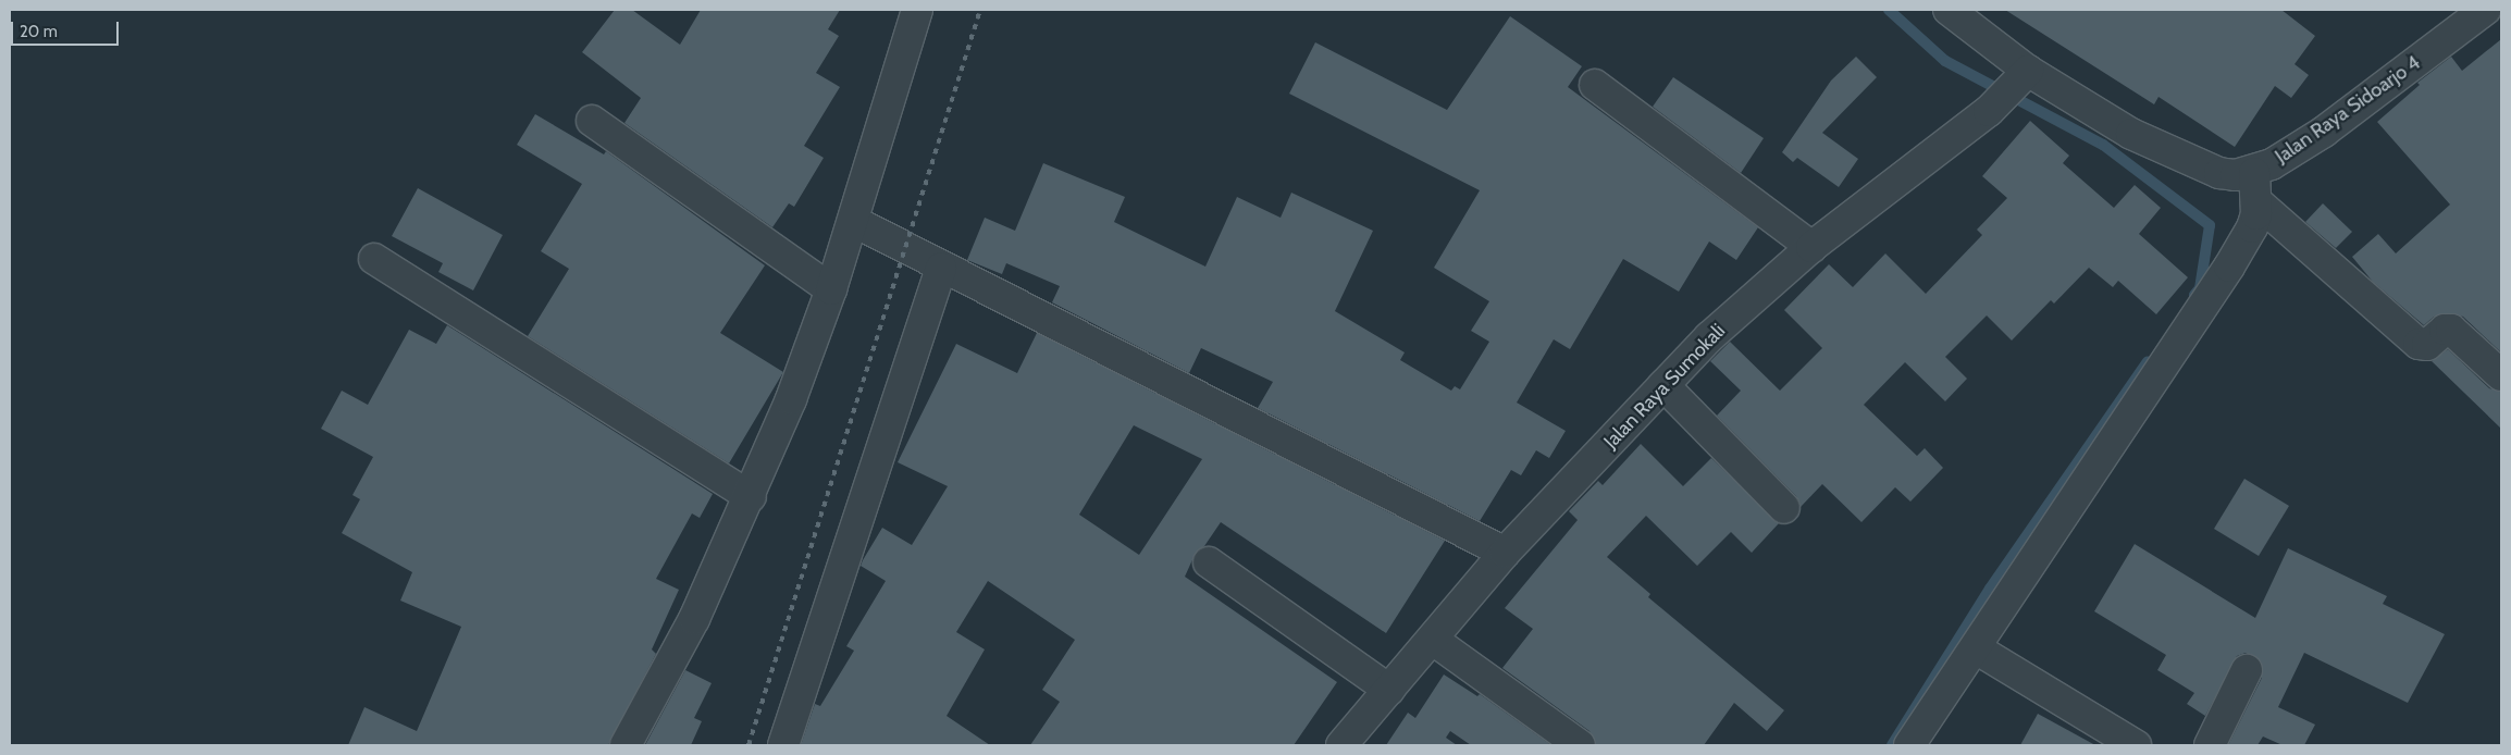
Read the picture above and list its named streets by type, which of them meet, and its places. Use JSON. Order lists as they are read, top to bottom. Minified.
{"streets":{"street":["Jalan Raya Sidoarjo 4","Jalan Raya Sumokali"]},"crossings":[["Jalan Raya Sidoarjo 4","Jalan Raya Sumokali"]],"scale_bar":"20 m"}
